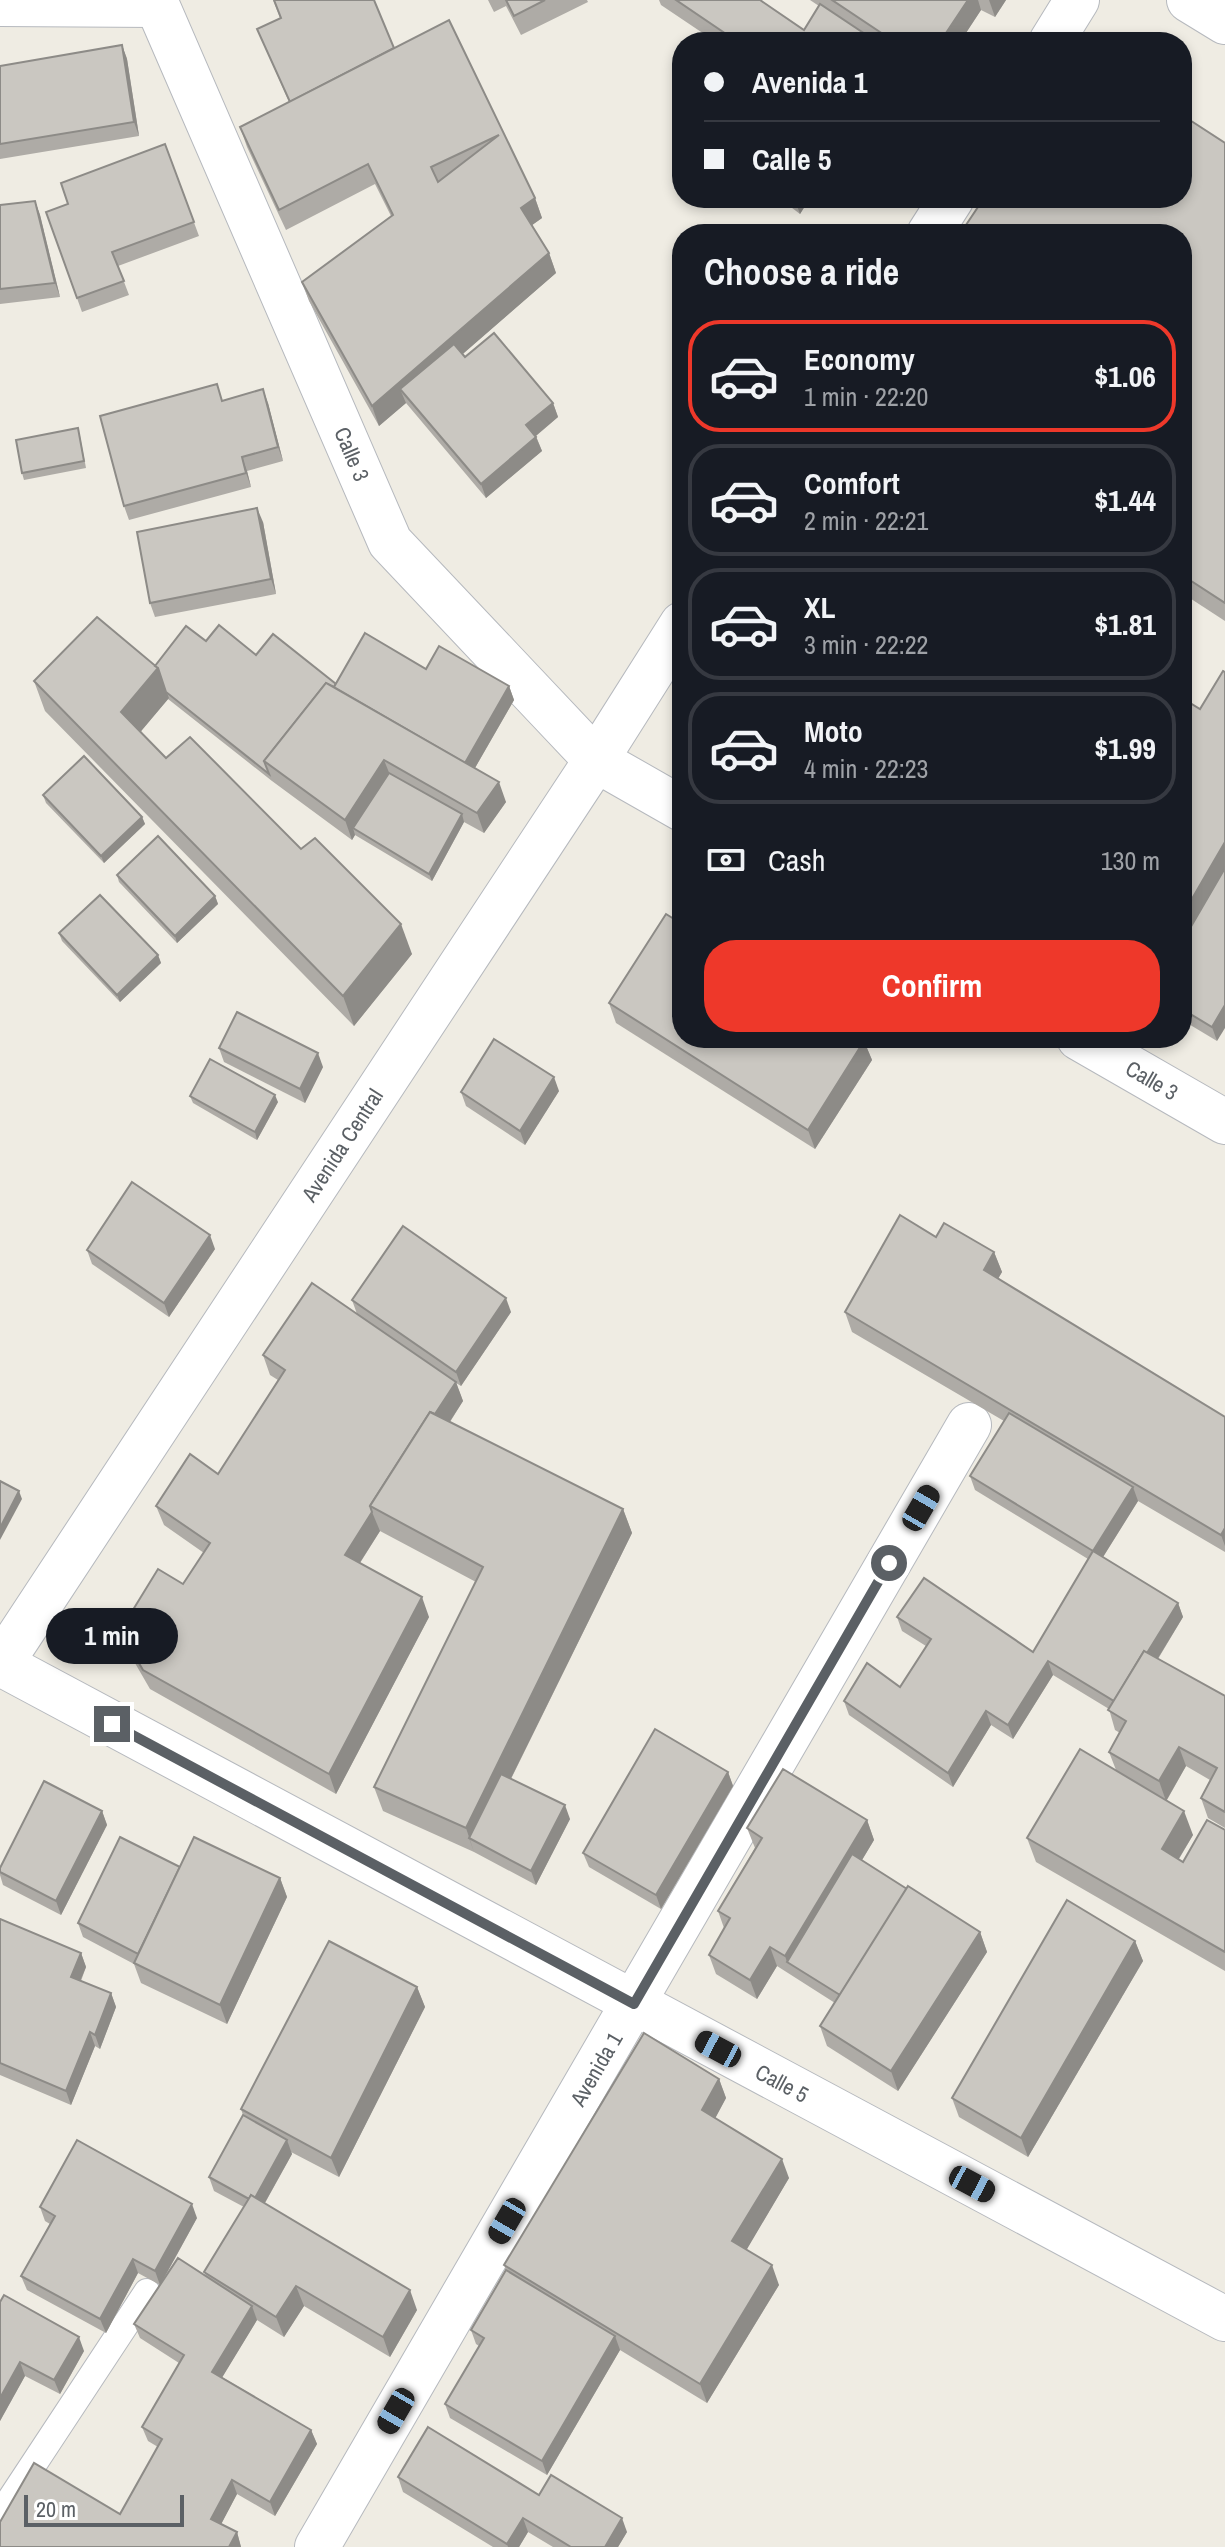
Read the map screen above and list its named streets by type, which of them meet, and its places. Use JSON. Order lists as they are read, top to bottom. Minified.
{"streets":{"street":["Calle 3","Avenida Central","Avenida 1","Calle 5"]},"crossings":[["Calle 3","Avenida Central"],["Avenida Central","Calle 5"],["Avenida 1","Calle 5"]],"scale_bar":"20 m","page":{"banner":["Avenida 1","Calle 5"],"heading":"Choose a ride","list":[{"name":"Economy","note":"1 min · 22:20","value":"$1.06"},{"name":"Comfort","note":"2 min · 22:21","value":"$1.44"},{"name":"XL","note":"3 min · 22:22","value":"$1.81"},{"name":"Moto","note":"4 min · 22:23","value":"$1.99"}],"pay":["Cash","130 m"],"buttons":"Confirm","bubble":"1 min","scale":"20 m"}}
